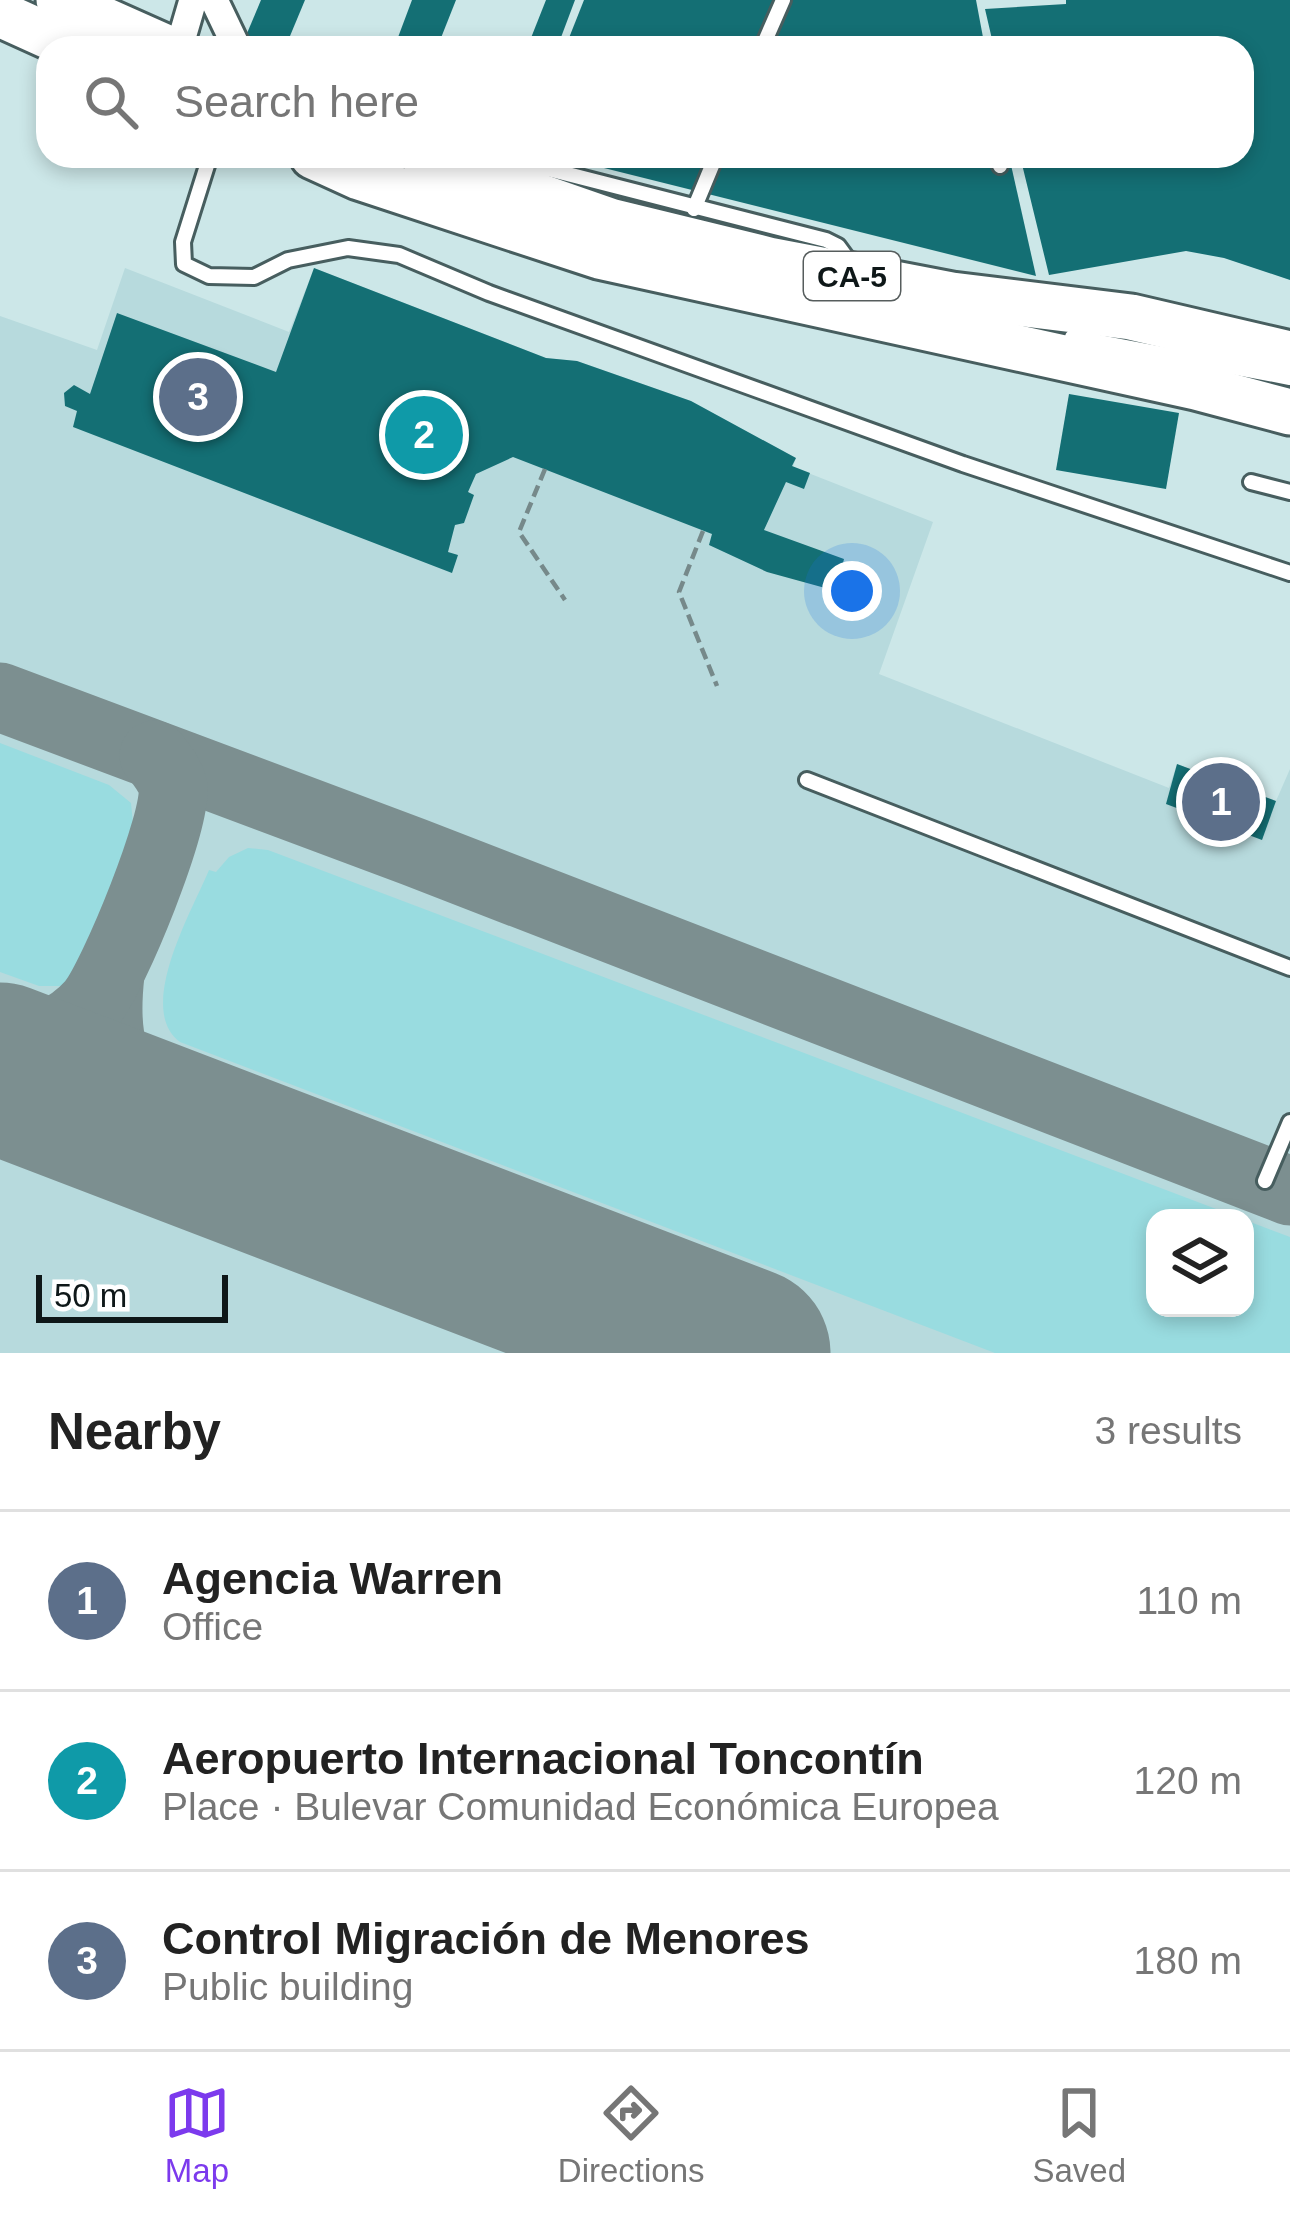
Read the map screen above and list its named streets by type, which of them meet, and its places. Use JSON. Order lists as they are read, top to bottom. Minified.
{"streets":{"main road":["CA-5"]},"scale_bar":"50 m","page":{"search":"Search here","pins":["3","2","1"],"scale":"50 m","heading":["Nearby","3 results"],"list":[{"mark":"1","name":"Agencia Warren","note":"Office","value":"110 m"},{"mark":"2","name":"Aeropuerto Internacional Toncontín","note":"Place · Bulevar Comunidad Económica Europea","value":"120 m"},{"mark":"3","name":"Control Migración de Menores","note":"Public building","value":"180 m"}],"nav":["Map","Directions","Saved"]}}
